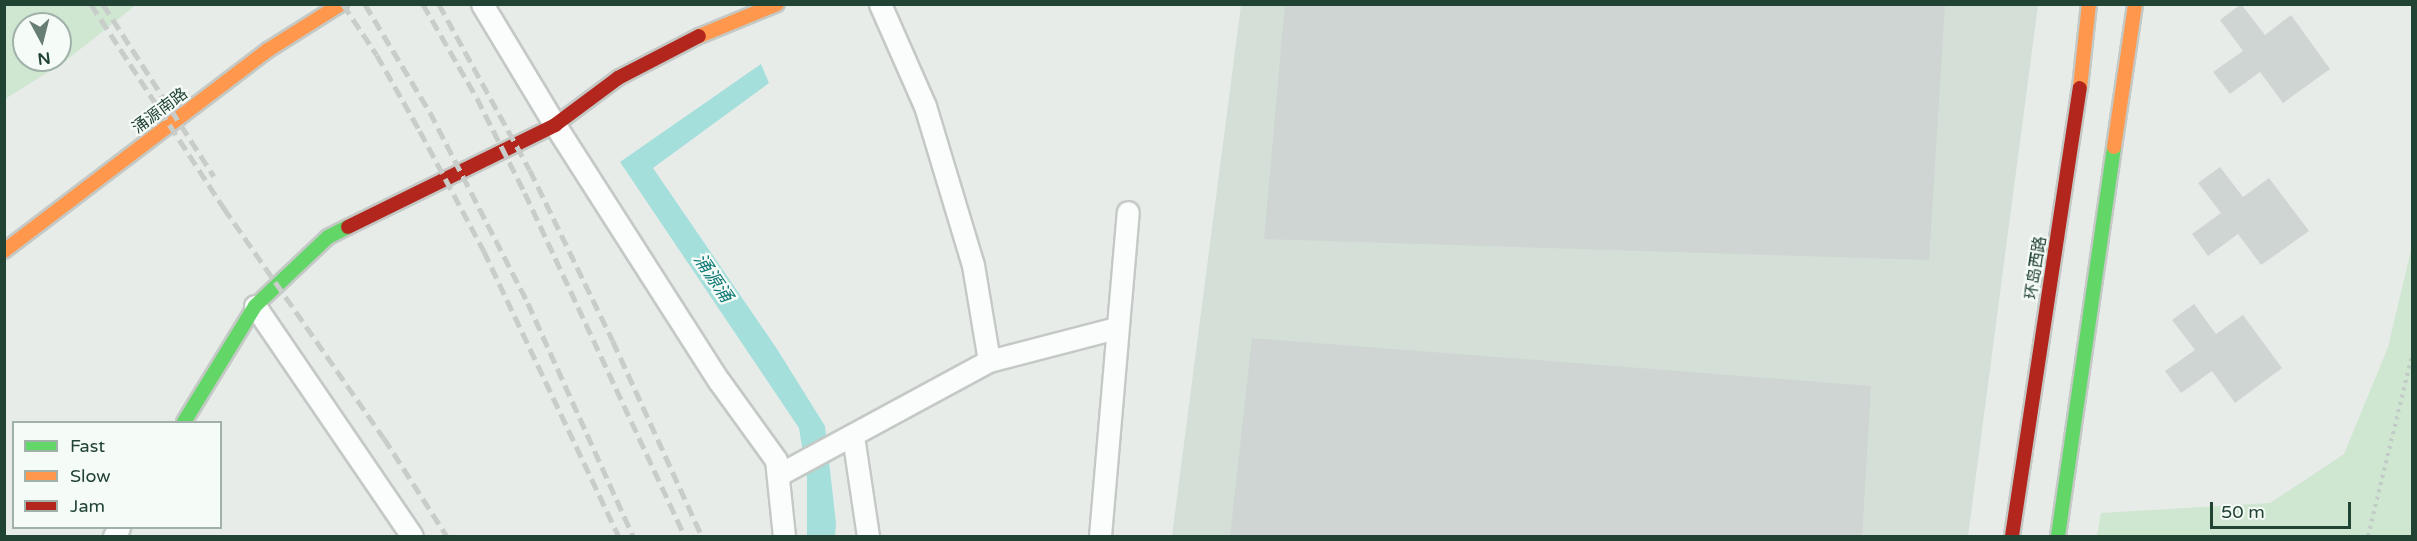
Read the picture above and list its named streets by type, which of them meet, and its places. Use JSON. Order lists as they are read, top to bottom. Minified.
{"streets":{"main road":["涌源南路","环岛西路"]},"water":["涌源涌"],"legend":["Fast","Slow","Jam"],"scale_bar":"50 m","north":"bottom"}
